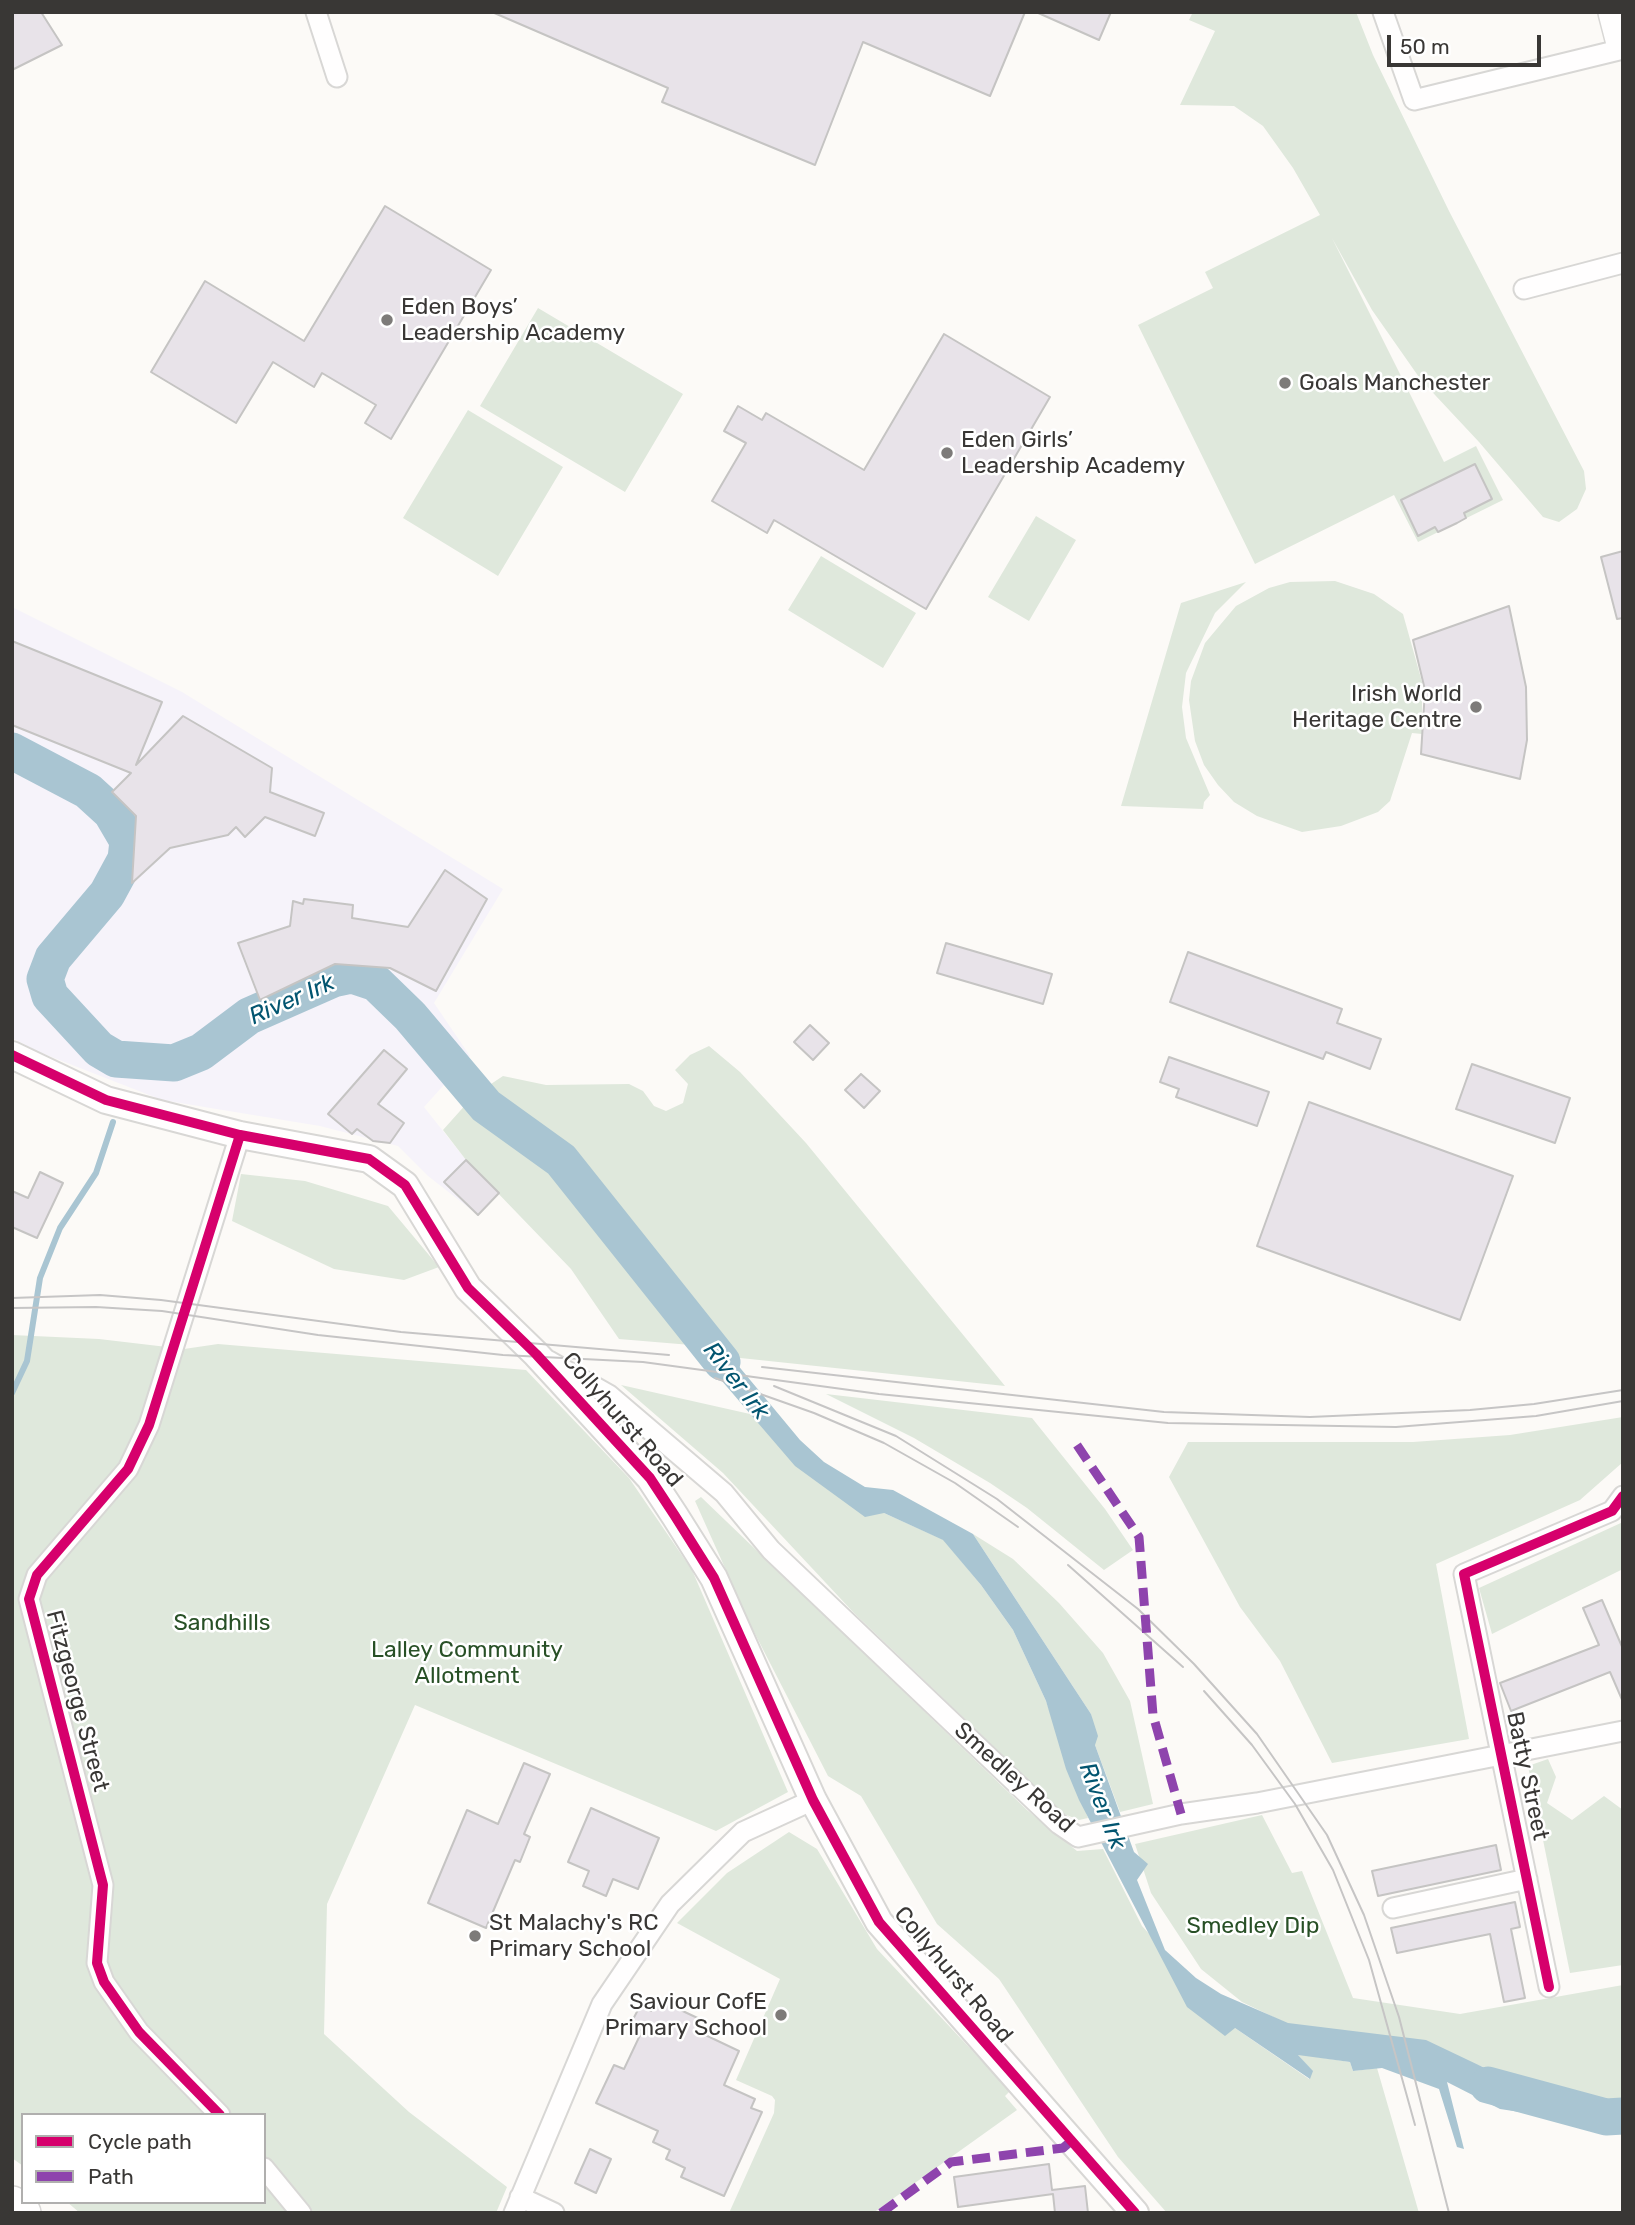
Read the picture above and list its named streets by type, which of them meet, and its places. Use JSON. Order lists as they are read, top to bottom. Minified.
{"streets":{"street":["Collyhurst Road","Fitzgeorge Street","Batty Street","Smedley Road"]},"crossings":[["Collyhurst Road","Fitzgeorge Street"],["Collyhurst Road","Smedley Road"],["Batty Street","Smedley Road"]],"water":["River Irk"],"parks":["Sandhills","Lalley Community Allotment","Smedley Dip"],"places":["Eden Boys’ Leadership Academy","Goals Manchester","Eden Girls’ Leadership Academy","Irish World Heritage Centre","St Malachy's RC Primary School","Saviour CofE Primary School"],"legend":["Cycle path","Path"],"scale_bar":"50 m"}
